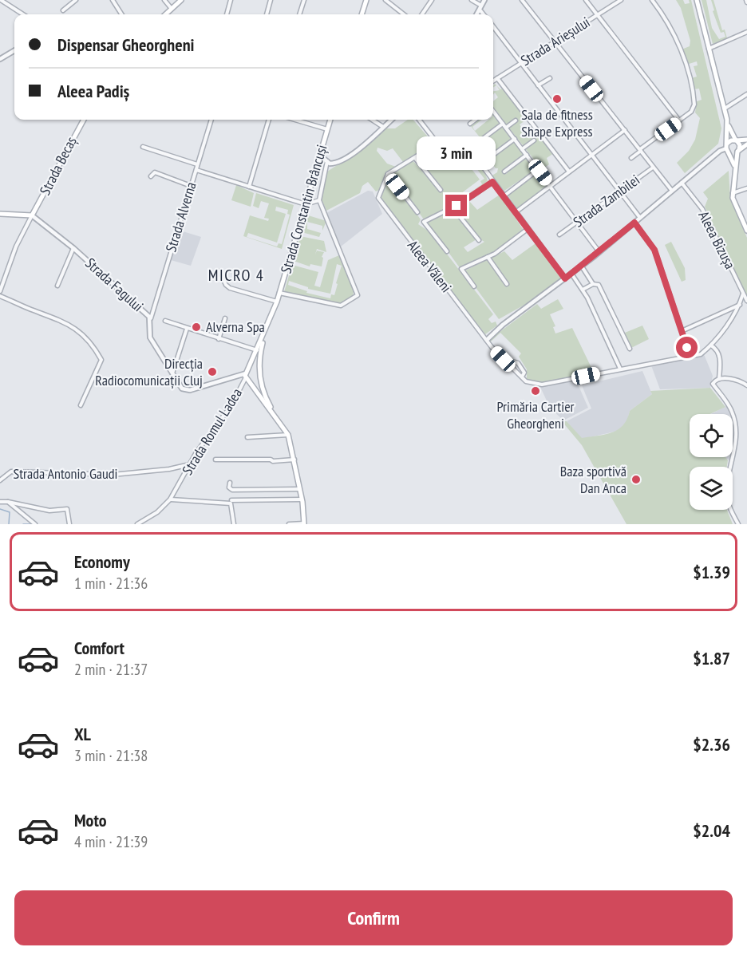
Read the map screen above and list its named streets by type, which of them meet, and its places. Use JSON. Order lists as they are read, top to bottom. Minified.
{"streets":{"main road":["Strada Becaș","Strada Constantin Brâncuși"],"street":["Strada Arieșului","Strada Zambilei","Strada Alverna","Aleea Bizușa","Aleea Văleni","Strada Fagului","Strada Romul Ladea","Strada Antonio Gaudi"]},"crossings":[["Strada Becaș","Strada Fagului"],["Strada Constantin Brâncuși","Strada Fagului"],["Strada Constantin Brâncuși","Strada Romul Ladea"],["Strada Alverna","Strada Fagului"],["Strada Fagului","Strada Romul Ladea"],["Strada Romul Ladea","Strada Antonio Gaudi"]],"districts":["MICRO 4"],"places":["Sala de fitness Shape Express","Alverna Spa","Direcția Radiocomunicații Cluj","Primăria Cartier Gheorgheni","Baza sportivă Dan Anca"],"page":{"banner":["Dispensar Gheorgheni","Aleea Padiș"],"bubble":"3 min","list":[{"name":"Economy","note":"1 min · 21:36","value":"$1.39"},{"name":"Comfort","note":"2 min · 21:37","value":"$1.87"},{"name":"XL","note":"3 min · 21:38","value":"$2.36"},{"name":"Moto","note":"4 min · 21:39","value":"$2.04"}],"buttons":"Confirm"}}
